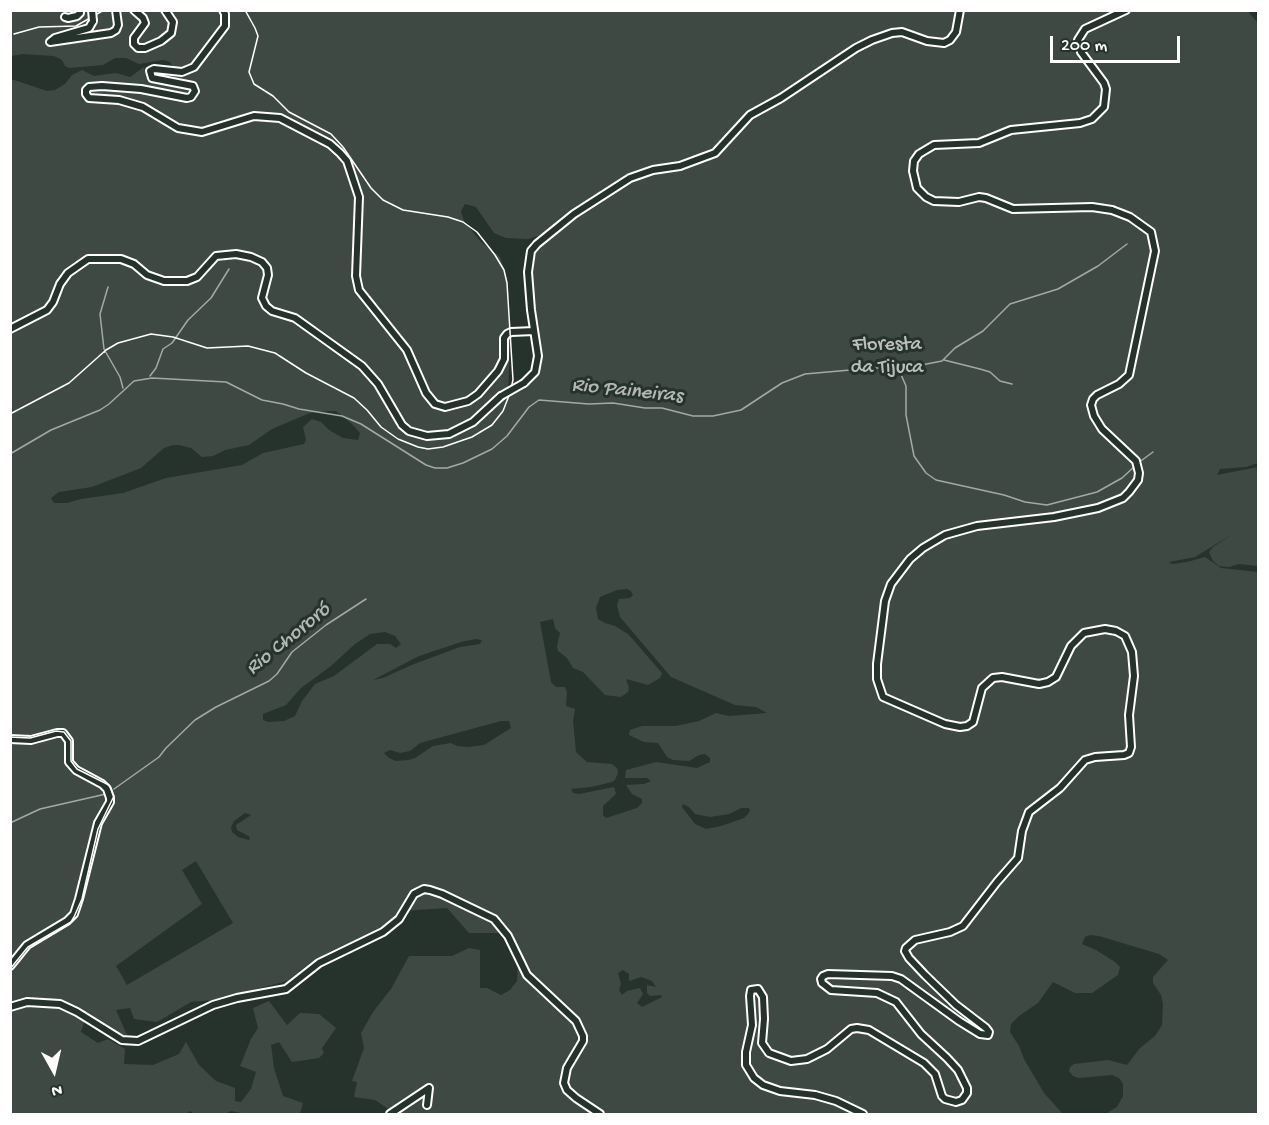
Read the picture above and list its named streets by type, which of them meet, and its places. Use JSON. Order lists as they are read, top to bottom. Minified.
{"water":["Rio Paineiras","Rio Chororó"],"parks":["Floresta da Tijuca"],"scale_bar":"200 m","north":"bottom"}
